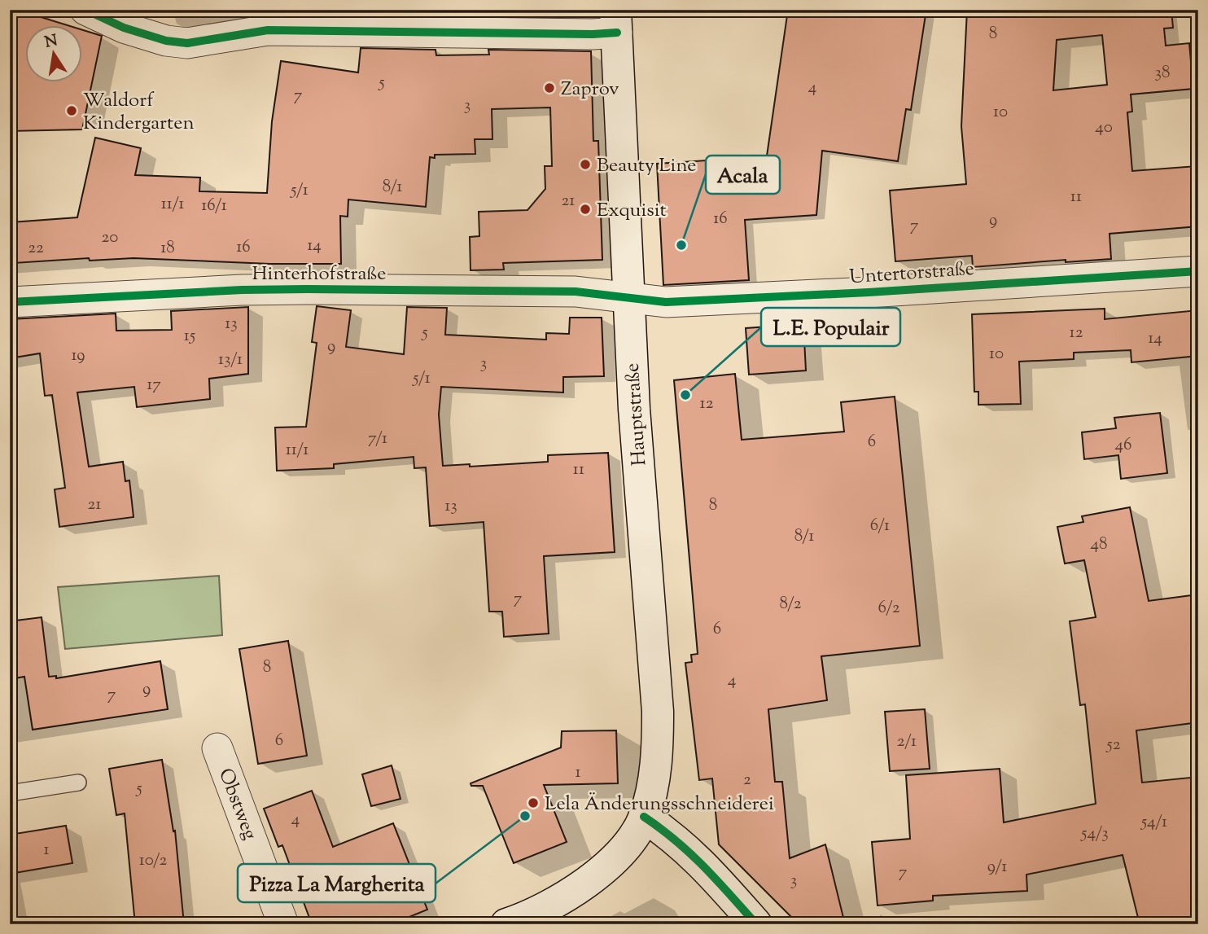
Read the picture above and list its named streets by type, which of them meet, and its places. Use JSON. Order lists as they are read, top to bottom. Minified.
{"streets":{"main road":["Hauptstraße"],"street":["Untertorstraße","Hinterhofstraße","Obstweg"]},"crossings":[["Untertorstraße","Hinterhofstraße"],["Untertorstraße","Hauptstraße"],["Hinterhofstraße","Hauptstraße"]],"places":["Zaprov","Waldorf Kindergarten","Beauty Line","Exquisit","Acala","L.E. Populair","Lela Änderungsschneiderei","Pizza La Margherita"],"house_numbers":["8","38","5","4","7","3","10","40","8/1","5/1","11","21","11/1","16/1","16","9","7","20","14","16","22","18","13","5","12","15","14","9","10","19","13/1","3","5/1","17","12","7/1","6","46","11/1","11","21","8","13","6/1","8/1","48","7","8/2","6/2","6","8","4","9","7","6","2/1","52","1","2","5","4","54/1","54/3","1","10/2","9/1","7","3"],"north":"top"}
